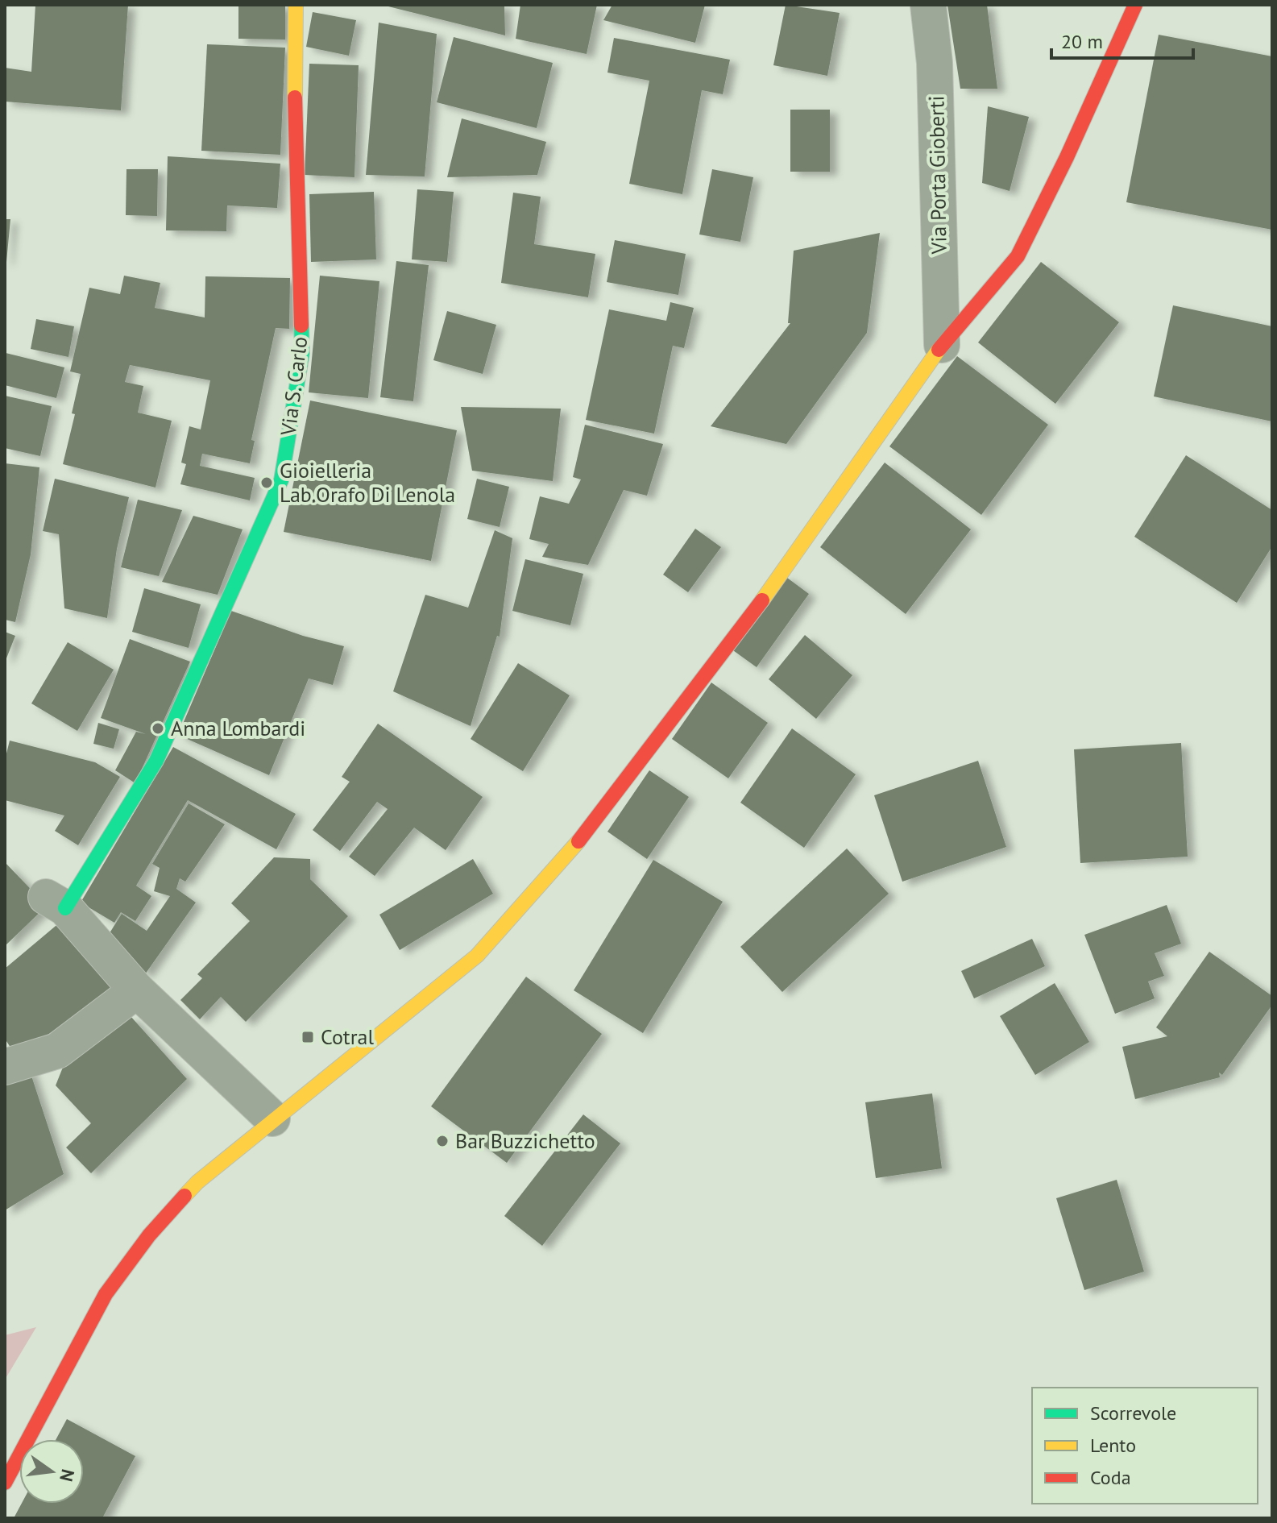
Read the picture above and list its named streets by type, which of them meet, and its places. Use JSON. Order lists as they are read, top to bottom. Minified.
{"streets":{"street":["Via Porta Gioberti","Via S. Carlo"]},"places":{"other":["Gioielleria Lab.Orafo Di Lenola","Anna Lombardi","Bar Buzzichetto"],"transit":["Cotral"]},"legend":["Scorrevole","Lento","Coda"],"scale_bar":"20 m","north":"right"}
